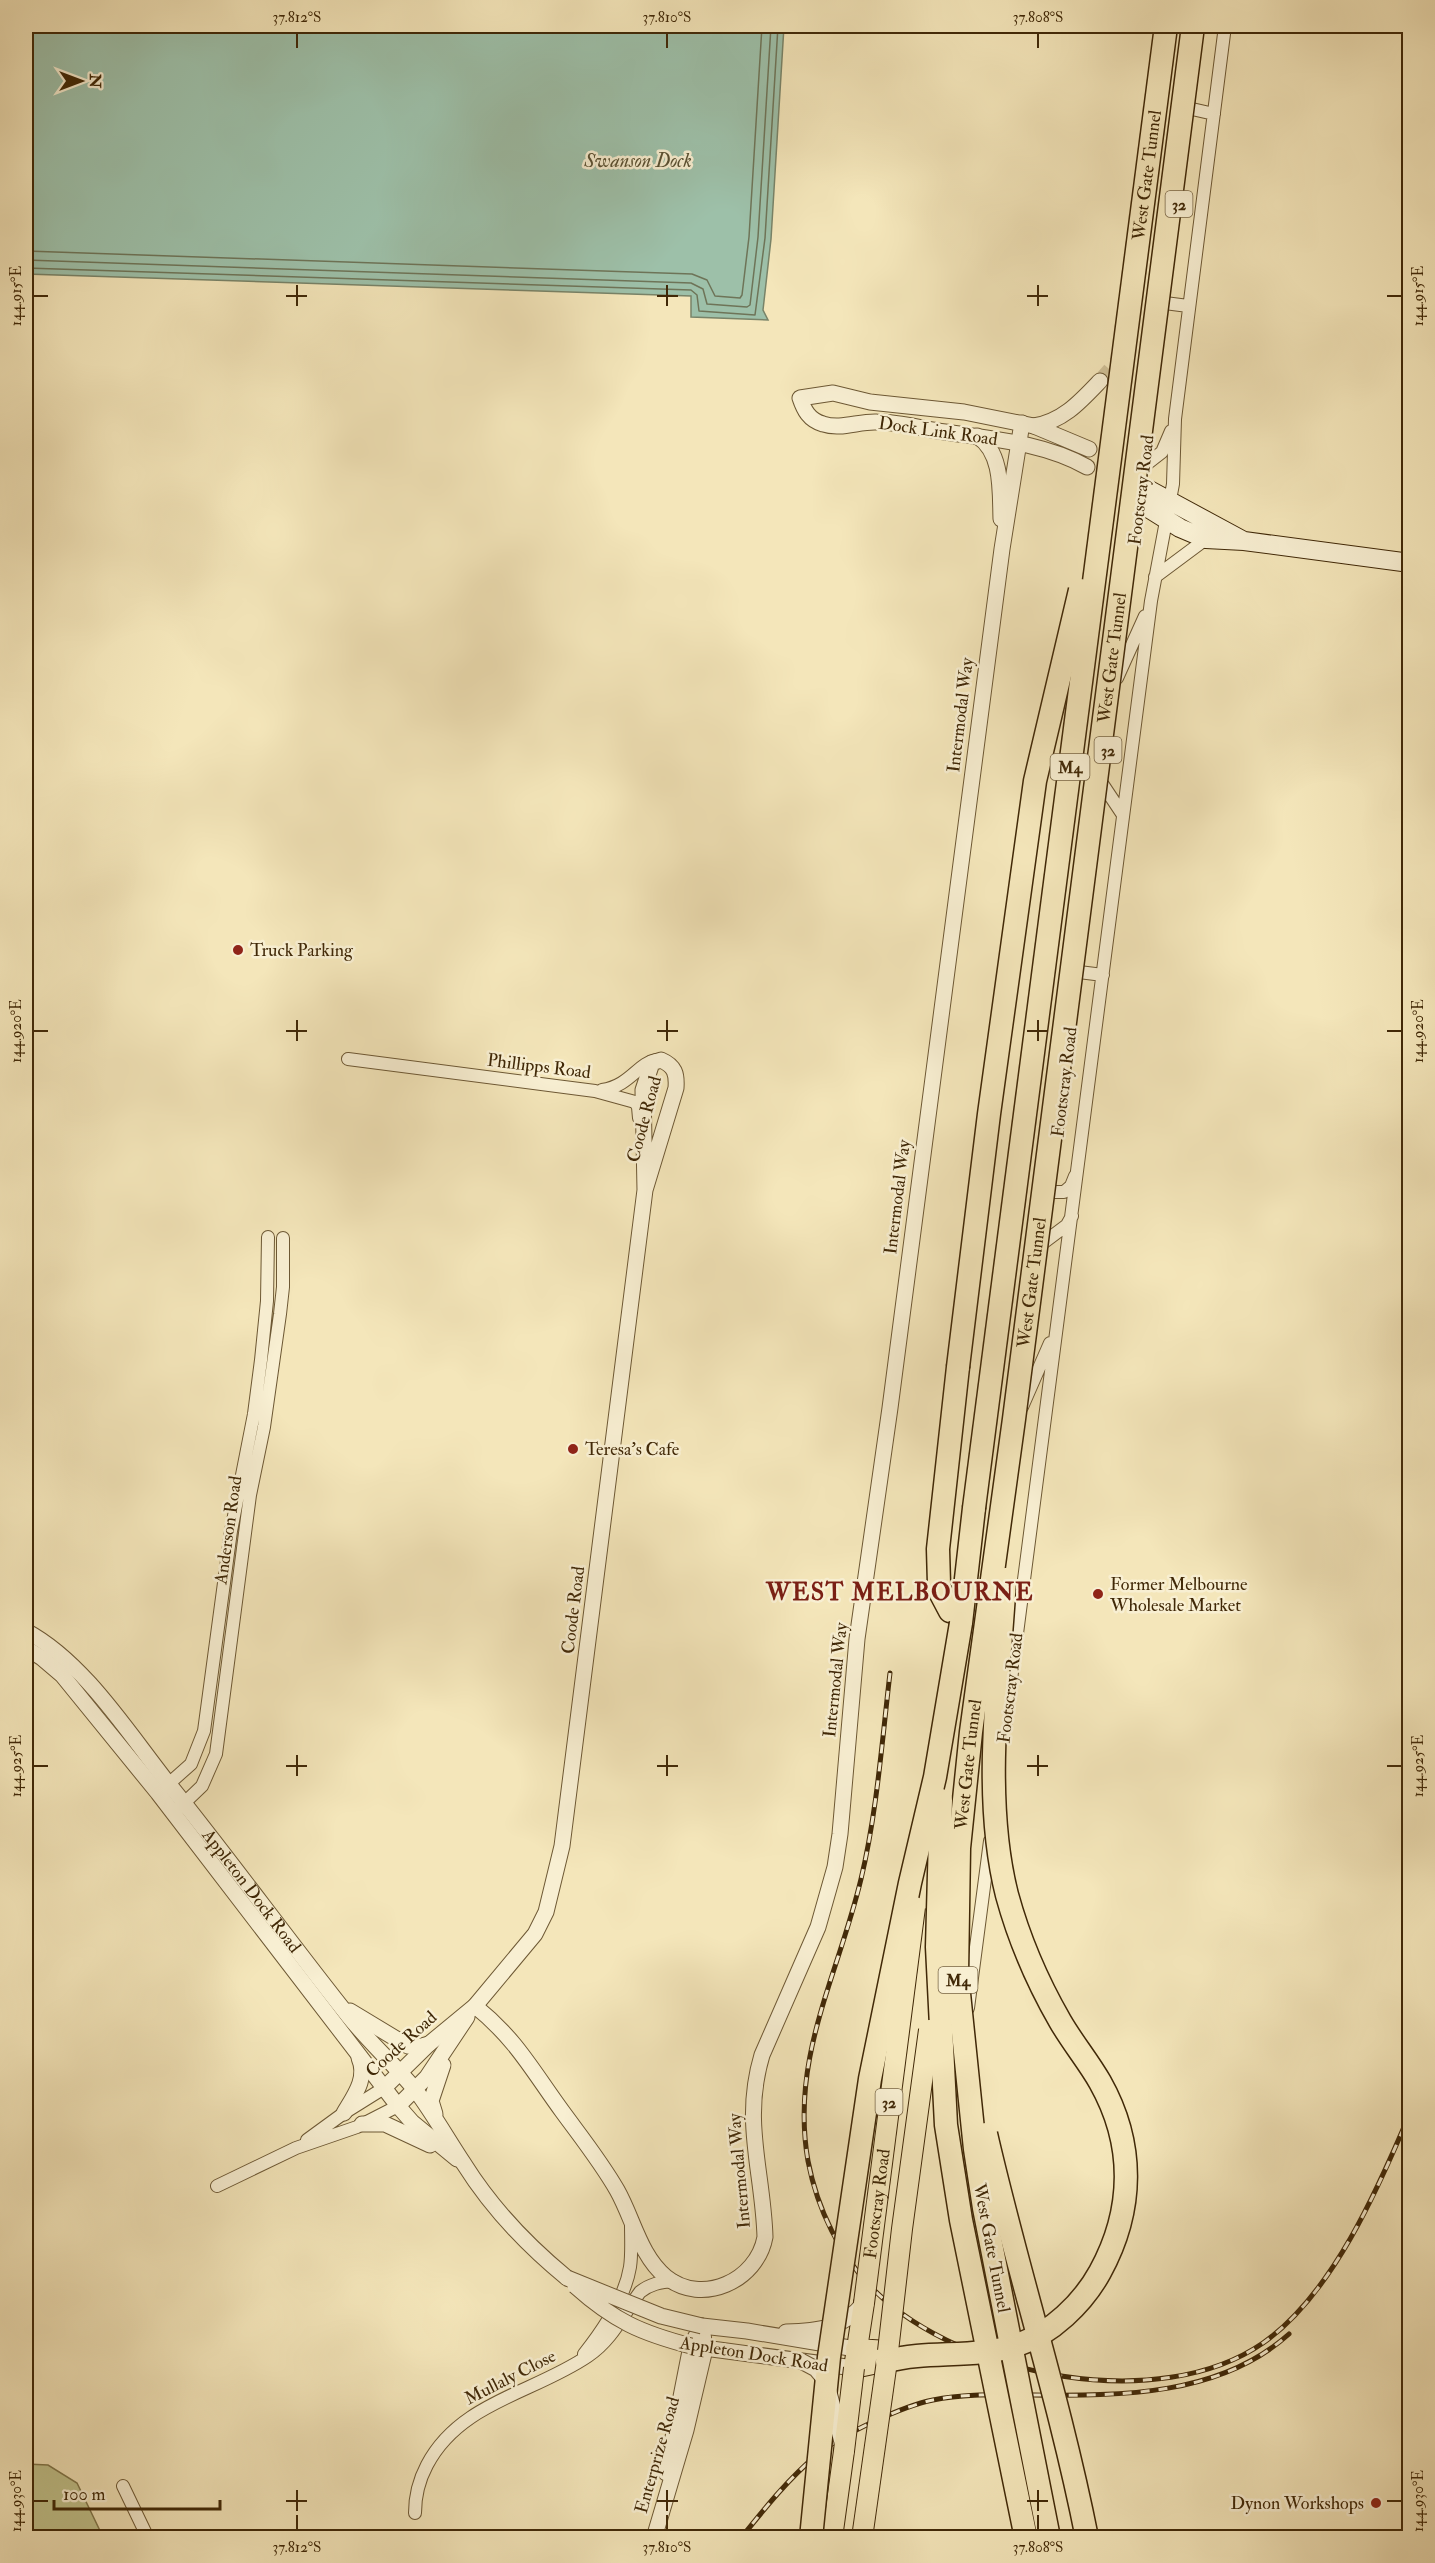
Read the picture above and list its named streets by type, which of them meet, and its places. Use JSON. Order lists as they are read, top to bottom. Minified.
{"streets":{"highway":["West Gate Tunnel","M4"],"main road":["32","Footscray Road","Appleton Dock Road"],"street":["Dock Link Road","Intermodal Way","Phillipps Road","Coode Road","Anderson Road","Mullaly Close","Enterprize Road"]},"crossings":[["West Gate Tunnel","Footscray Road"],["Dock Link Road","Intermodal Way"],["Footscray Road","Appleton Dock Road"],["Intermodal Way","Mullaly Close"],["Phillipps Road","Coode Road"],["Coode Road","Appleton Dock Road"],["Anderson Road","Appleton Dock Road"],["Appleton Dock Road","Enterprize Road"]],"districts":["WEST MELBOURNE"],"water":["Swanson Dock"],"places":["Truck Parking","Teresa's Cafe","Former Melbourne Wholesale Market","Dynon Workshops"],"scale_bar":"100 m","north":"right","coordinates":["37.812°S","37.810°S","37.808°S","144.915°E","144.920°E","144.925°E","144.930°E"]}
